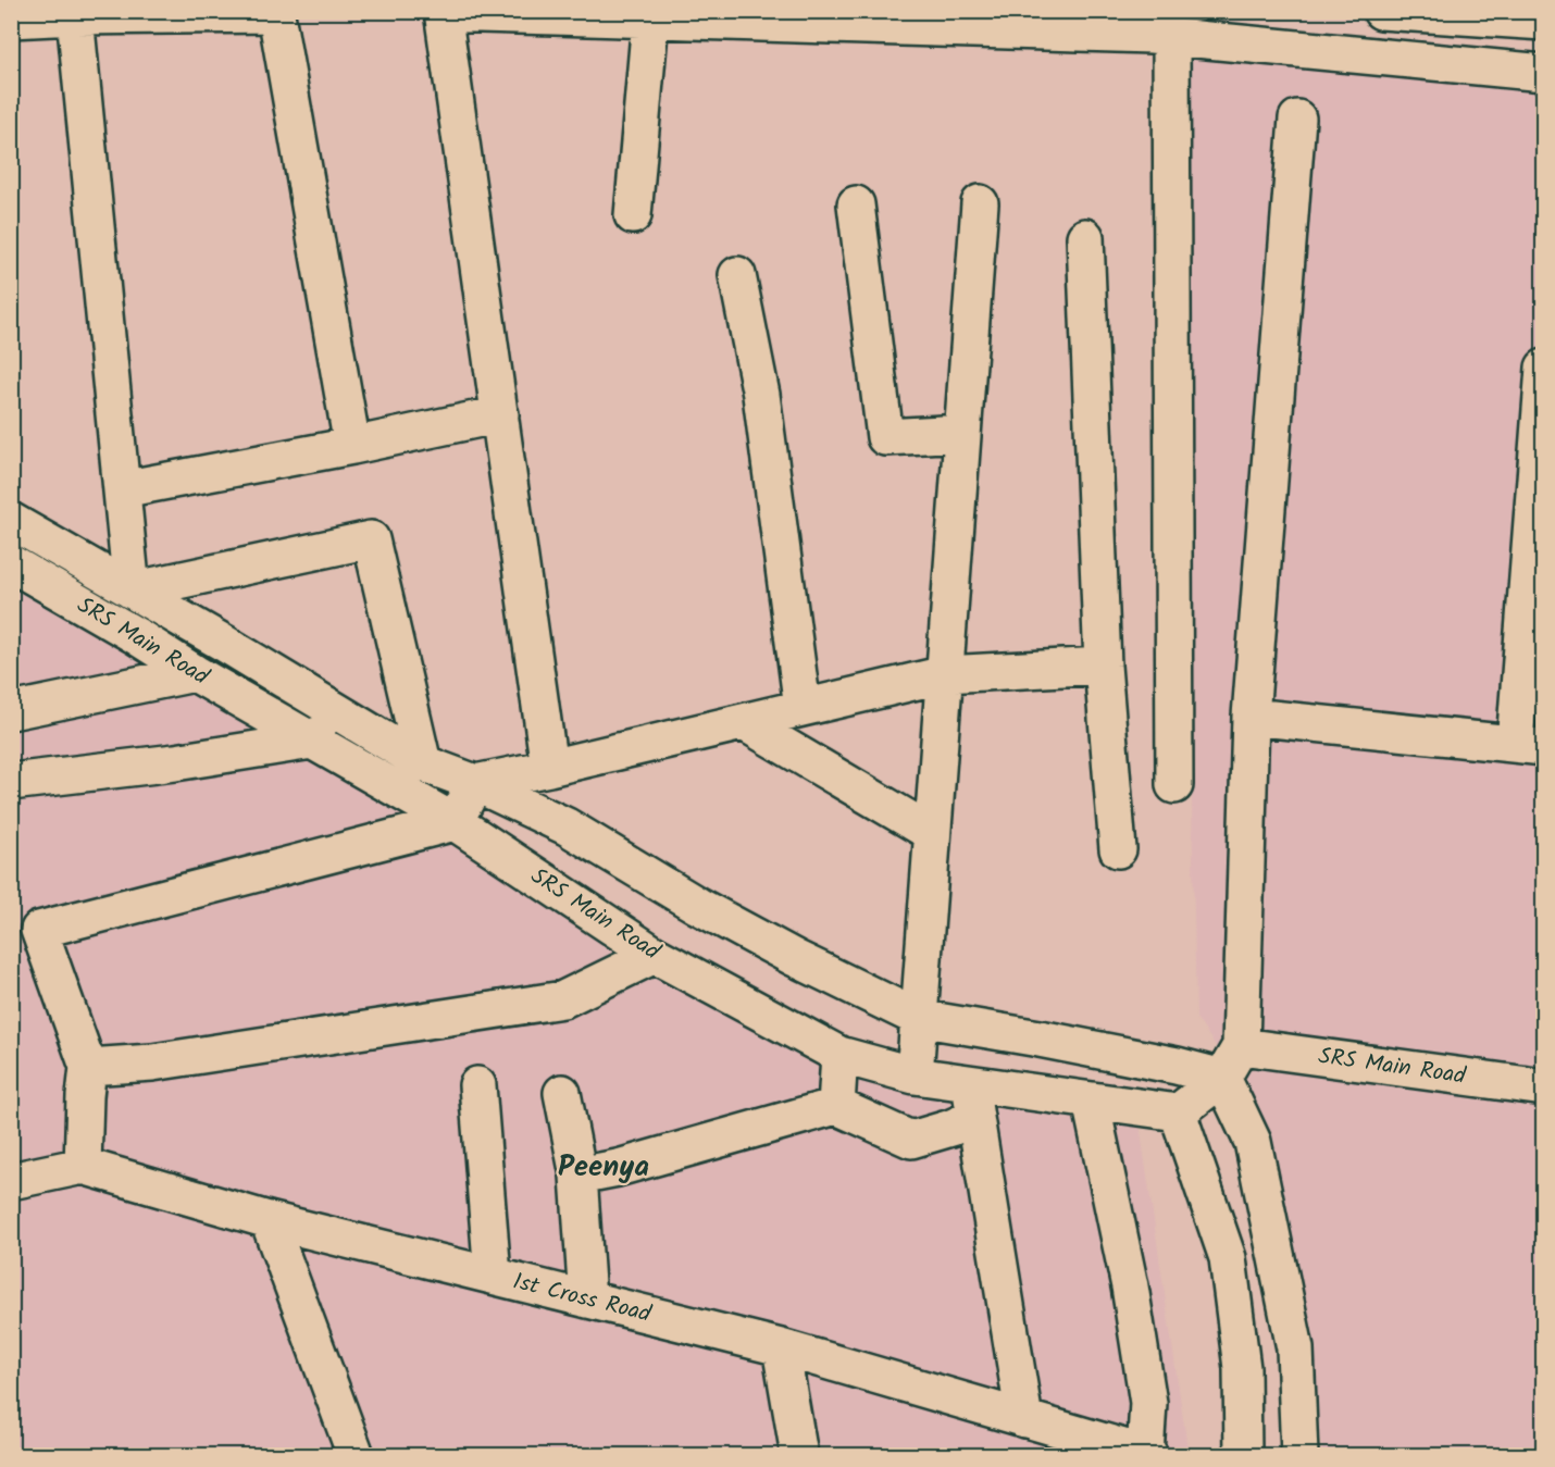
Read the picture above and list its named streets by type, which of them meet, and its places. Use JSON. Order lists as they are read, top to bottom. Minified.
{"streets":{"street":["SRS Main Road","1st Cross Road"]},"districts":["Peenya"]}
